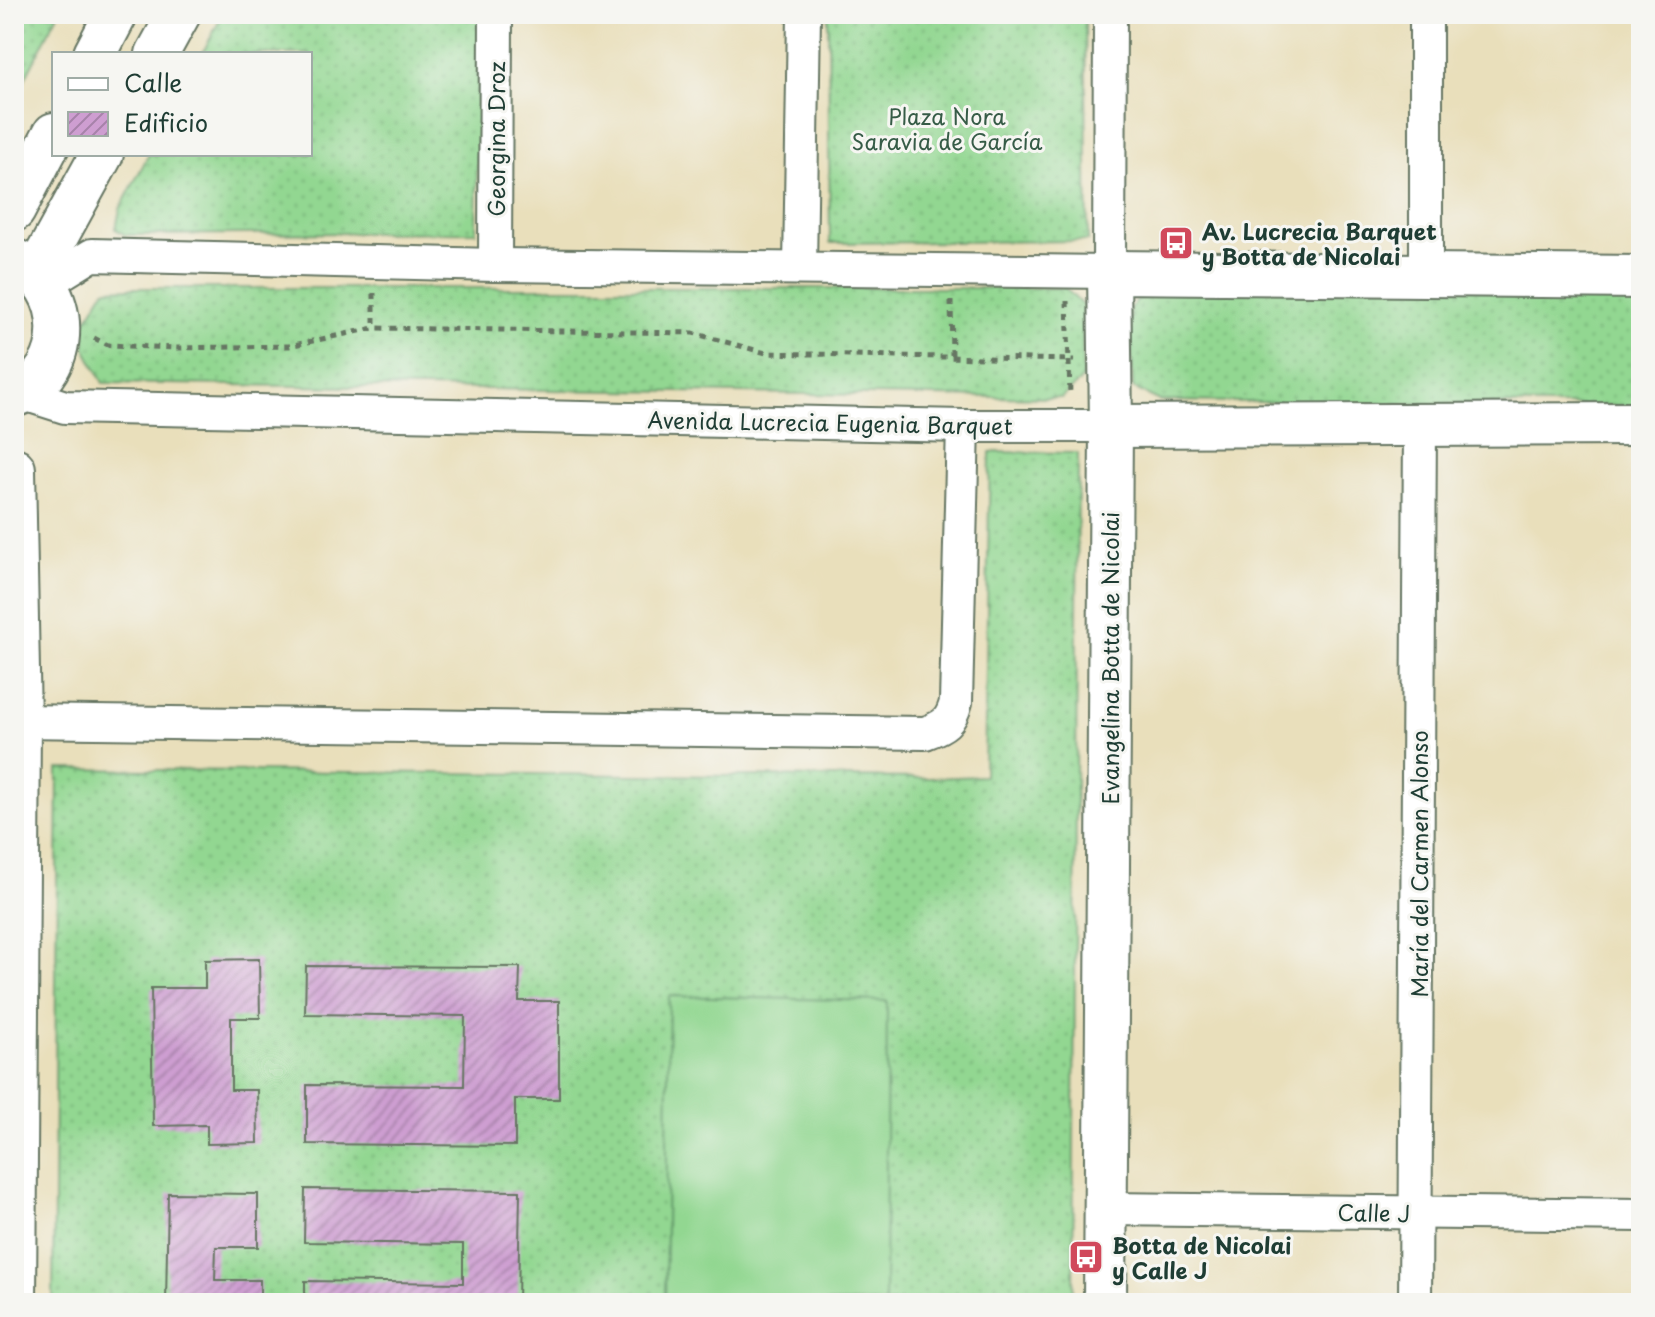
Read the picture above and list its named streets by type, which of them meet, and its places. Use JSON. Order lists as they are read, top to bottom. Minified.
{"streets":{"street":["Georgina Droz","Avenida Lucrecia Eugenia Barquet","Evangelina Botta de Nicolai","María del Carmen Alonso","Calle J"]},"crossings":[["Avenida Lucrecia Eugenia Barquet","Evangelina Botta de Nicolai"],["Avenida Lucrecia Eugenia Barquet","María del Carmen Alonso"],["Evangelina Botta de Nicolai","Calle J"],["María del Carmen Alonso","Calle J"]],"parks":["Plaza Nora Saravia de García"],"places":{"bus stop":["Av. Lucrecia Barquet y Botta de Nicolai","Botta de Nicolai y Calle J"]},"legend":["Calle","Edificio"]}
